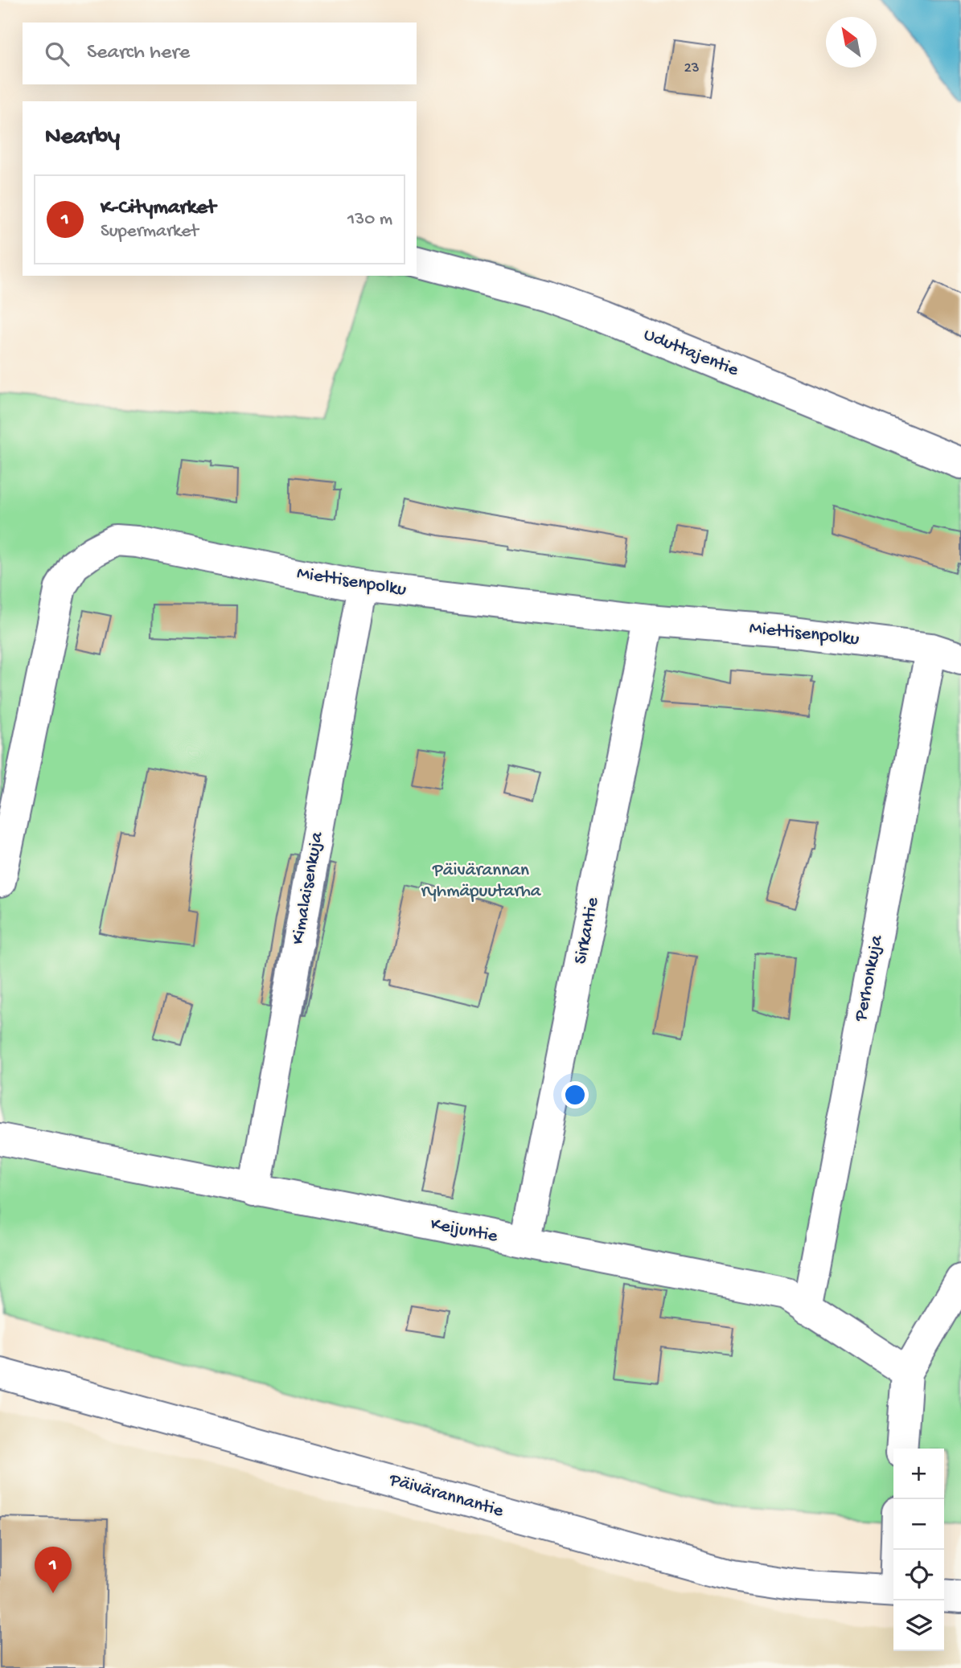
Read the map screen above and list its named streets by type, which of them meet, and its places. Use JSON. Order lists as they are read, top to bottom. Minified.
{"streets":{"street":["Uduttajentie","Miettisenpolku","Kimalaisenkuja","Sirkantie","Perhonkuja","Keijuntie","Päivärannantie"]},"crossings":[["Miettisenpolku","Kimalaisenkuja"],["Miettisenpolku","Sirkantie"],["Miettisenpolku","Perhonkuja"],["Kimalaisenkuja","Keijuntie"],["Sirkantie","Keijuntie"],["Perhonkuja","Keijuntie"]],"parks":["Päivärannan ryhmäpuutarha"],"house_numbers":["23"],"north":"top left","page":{"search":"Search here","heading":"Nearby","list":[{"mark":"1","name":"K-Citymarket","note":"Supermarket","value":"130 m"}],"map_buttons":["+","−"],"pins":"1"}}
